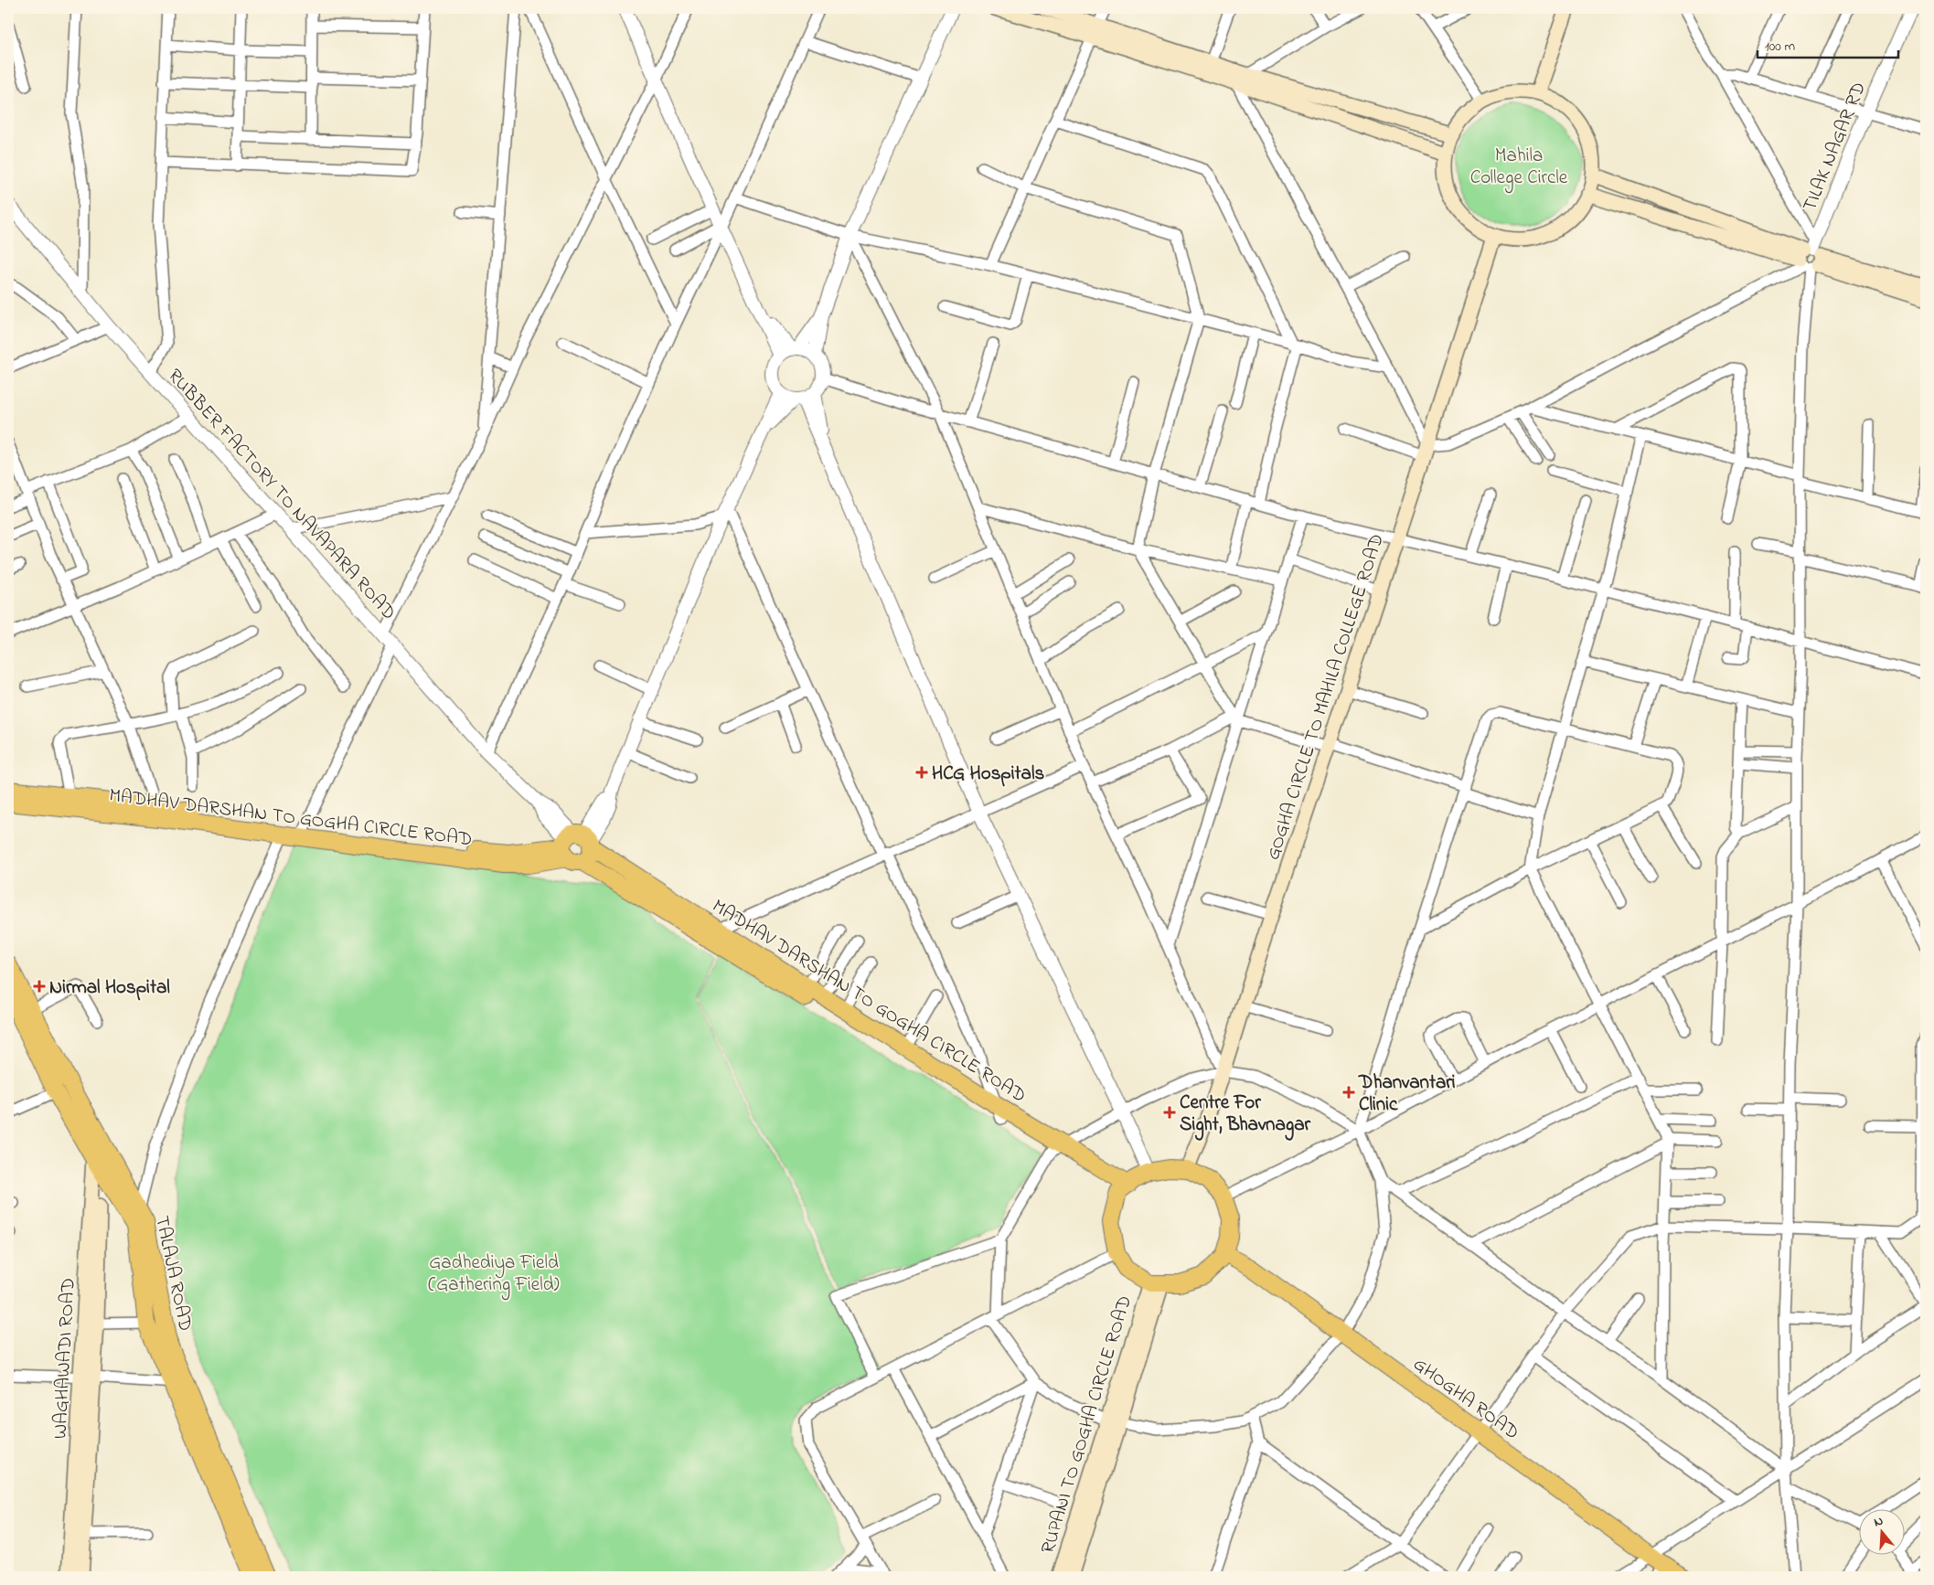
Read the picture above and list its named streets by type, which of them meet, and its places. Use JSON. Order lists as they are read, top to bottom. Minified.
{"streets":{"main road":["GOGHA CIRCLE TO MAHILA COLLEGE ROAD","MADHAV DARSHAN TO GOGHA CIRCLE ROAD","TALAJA ROAD","WAGHAWADI ROAD","GHOGHA ROAD","RUPANI TO GOGHA CIRCLE ROAD"],"street":["TILAK NAGAR RD","RUBBER FACTORY TO NAVAPARA ROAD"]},"crossings":[["RUBBER FACTORY TO NAVAPARA ROAD","MADHAV DARSHAN TO GOGHA CIRCLE ROAD"],["GOGHA CIRCLE TO MAHILA COLLEGE ROAD","MADHAV DARSHAN TO GOGHA CIRCLE ROAD"],["GOGHA CIRCLE TO MAHILA COLLEGE ROAD","GHOGHA ROAD"],["GOGHA CIRCLE TO MAHILA COLLEGE ROAD","RUPANI TO GOGHA CIRCLE ROAD"],["MADHAV DARSHAN TO GOGHA CIRCLE ROAD","GHOGHA ROAD"],["MADHAV DARSHAN TO GOGHA CIRCLE ROAD","RUPANI TO GOGHA CIRCLE ROAD"],["TALAJA ROAD","WAGHAWADI ROAD"],["GHOGHA ROAD","RUPANI TO GOGHA CIRCLE ROAD"]],"parks":["Mahila College Circle","Gadhediya Field (Gathering Field)"],"places":{"health":["HCG Hospitals","Nirmal Hospital","Dhanvantari Clinic","Centre For Sight, Bhavnagar"]},"scale_bar":"100 m","north":"top"}
